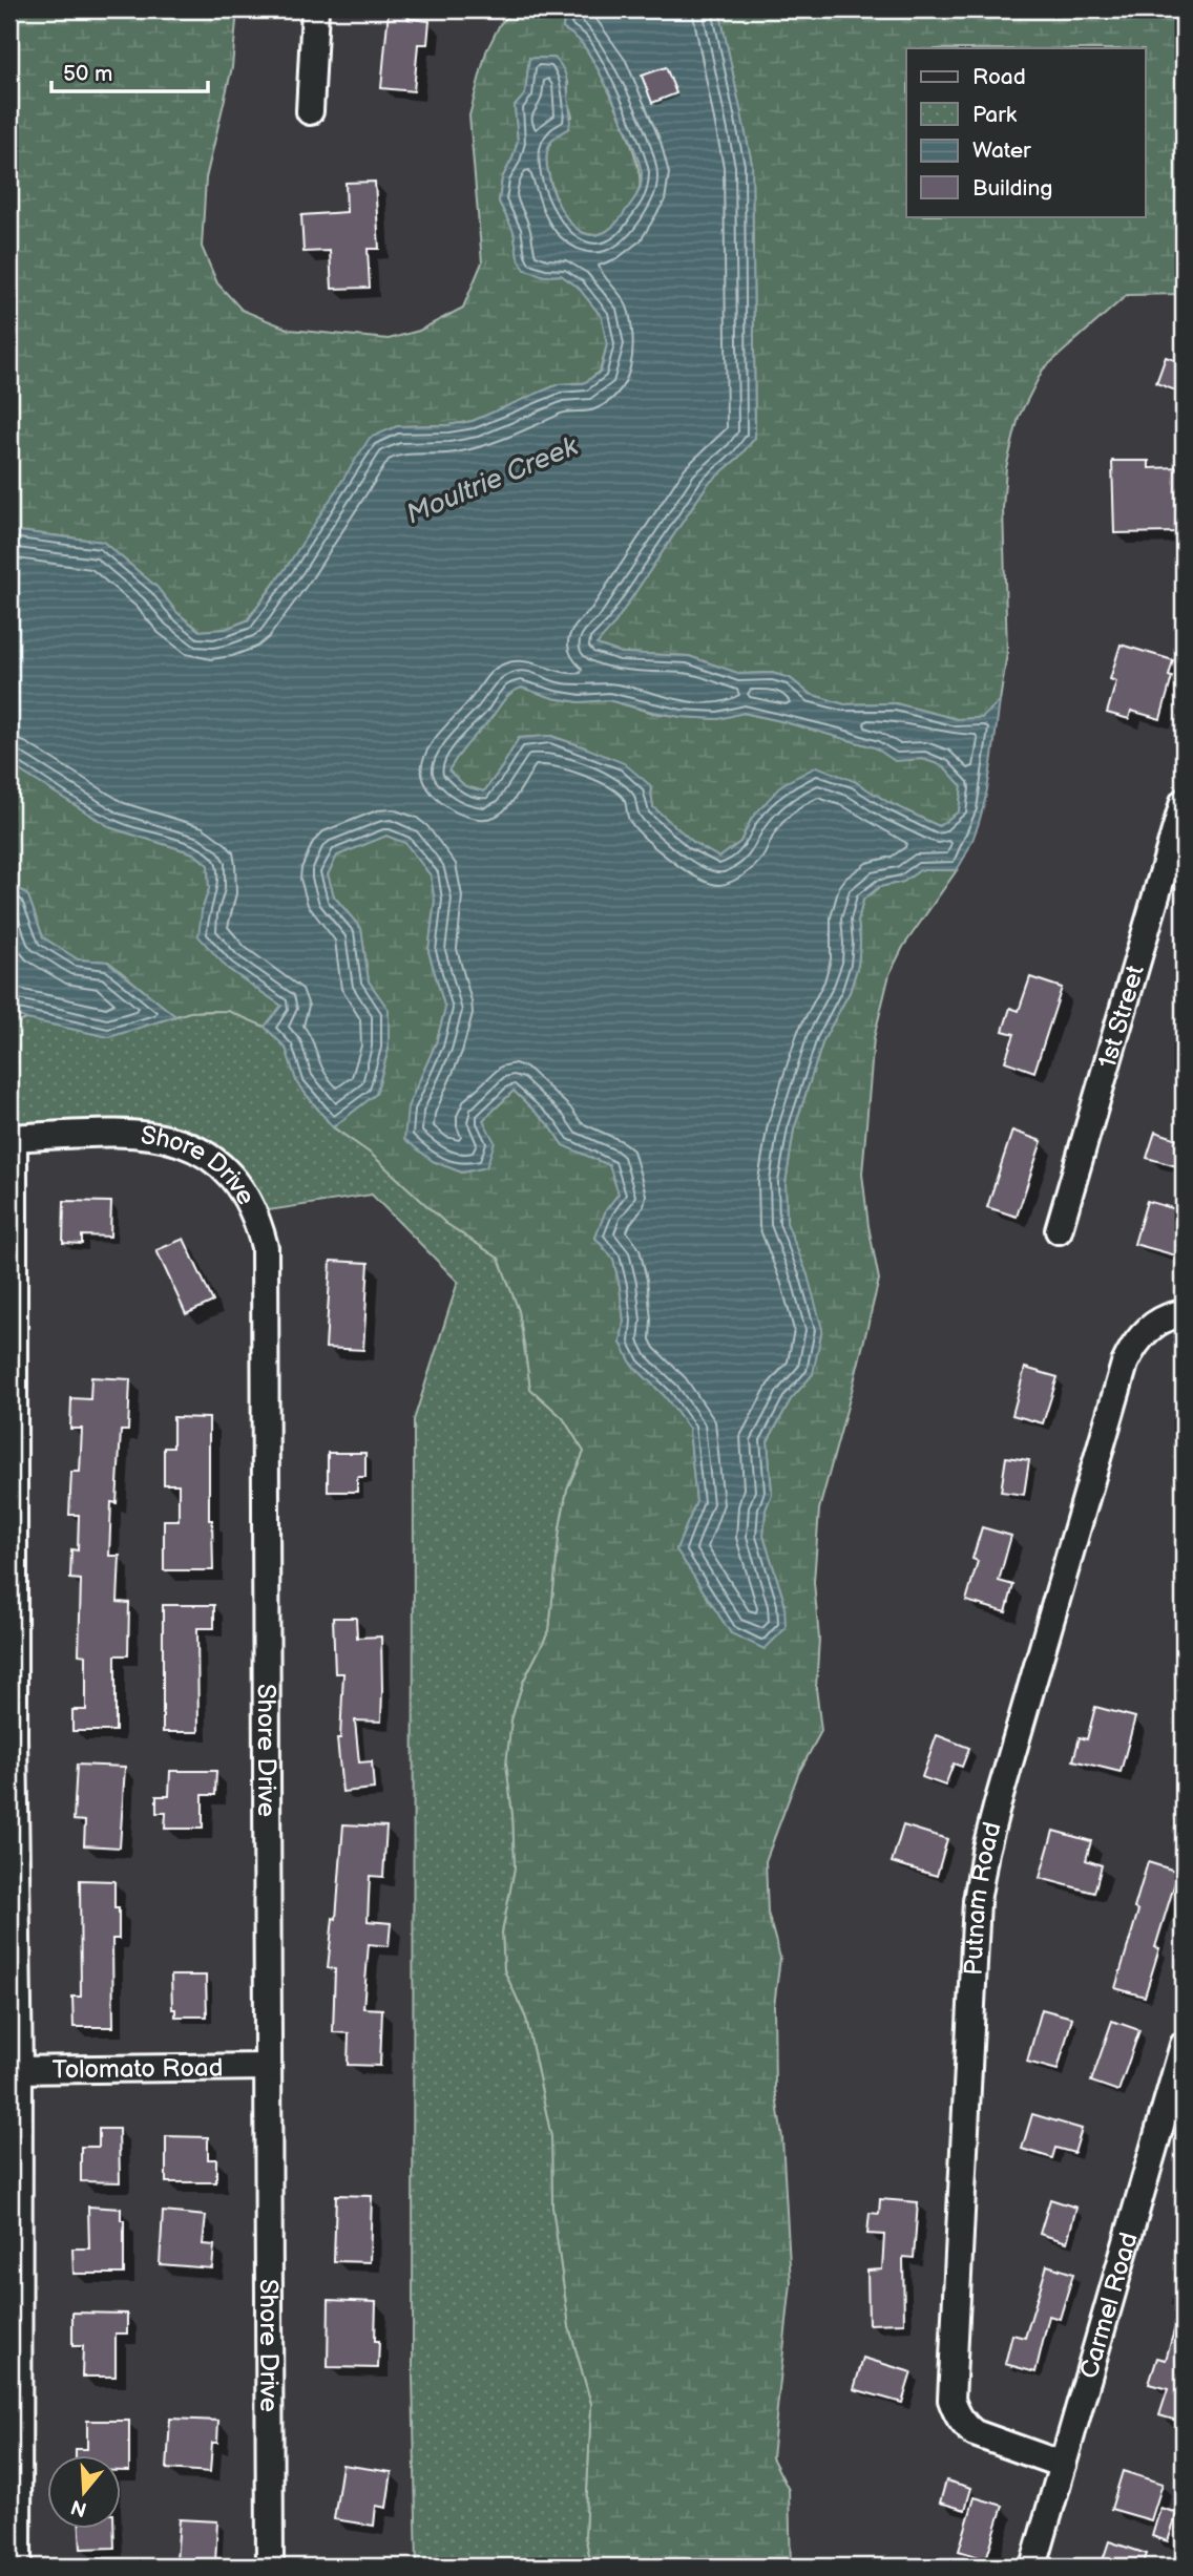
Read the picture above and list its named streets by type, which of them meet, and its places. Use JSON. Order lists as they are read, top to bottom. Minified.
{"streets":{"street":["1st Street","Shore Drive","Putnam Road","Tolomato Road","Carmel Road"]},"crossings":[["Shore Drive","Tolomato Road"],["Putnam Road","Carmel Road"]],"water":["Moultrie Creek"],"legend":["Road","Park","Water","Building"],"scale_bar":"50 m","north":"bottom"}
